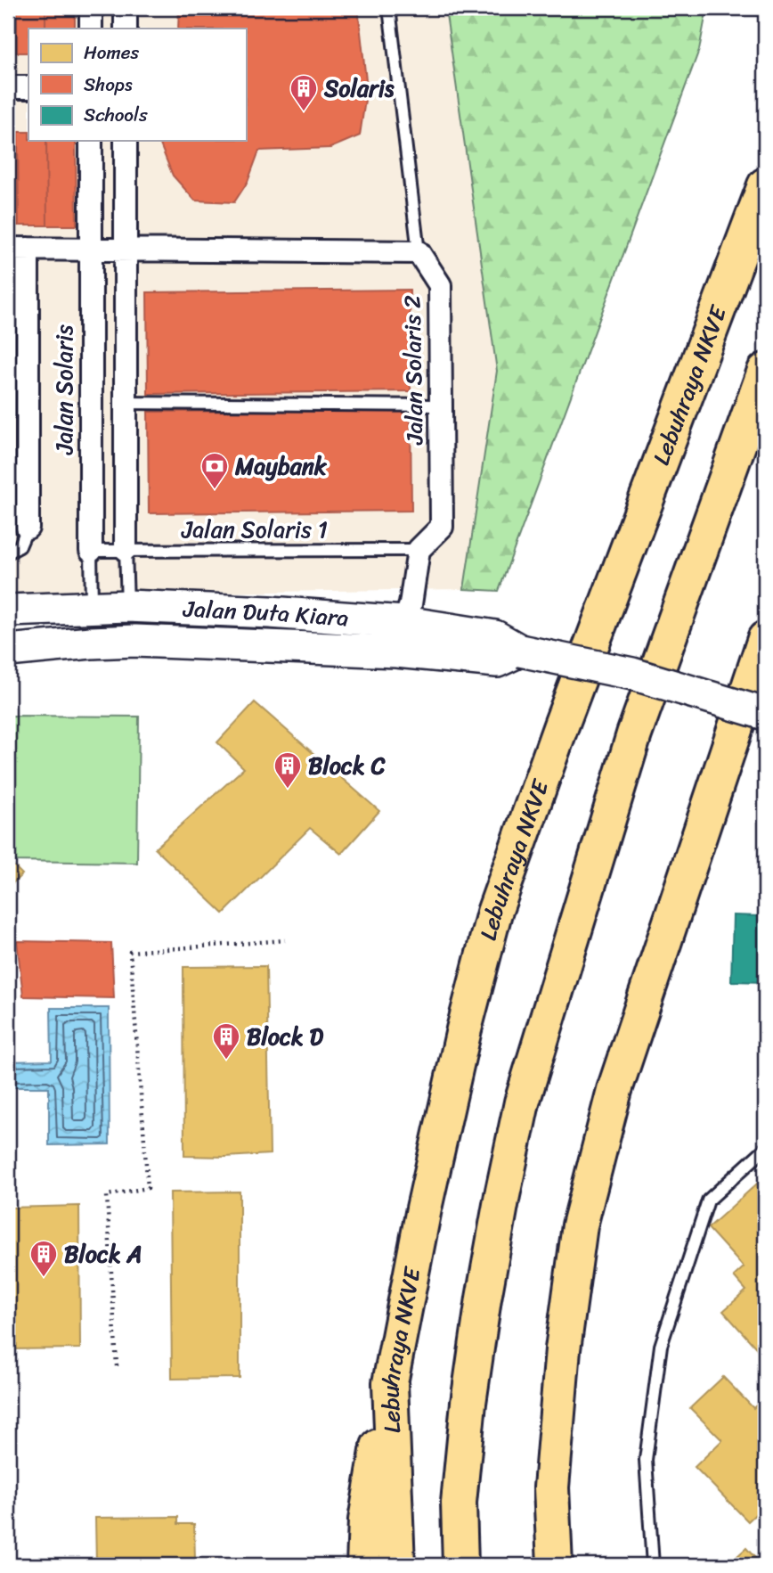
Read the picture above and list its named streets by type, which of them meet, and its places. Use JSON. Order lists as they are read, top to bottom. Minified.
{"streets":{"highway":["Lebuhraya NKVE"],"main road":["Jalan Duta Kiara"],"street":["Jalan Solaris 2","Jalan Solaris"],"lane":["Jalan Solaris 1"]},"crossings":[["Jalan Solaris 2","Jalan Solaris 1"],["Jalan Solaris","Jalan Solaris 1"],["Jalan Solaris","Jalan Duta Kiara"]],"places":{"building":["Solaris","Block C","Block D","Block A"],"bank":["Maybank"]},"legend":["Homes","Shops","Schools"]}
